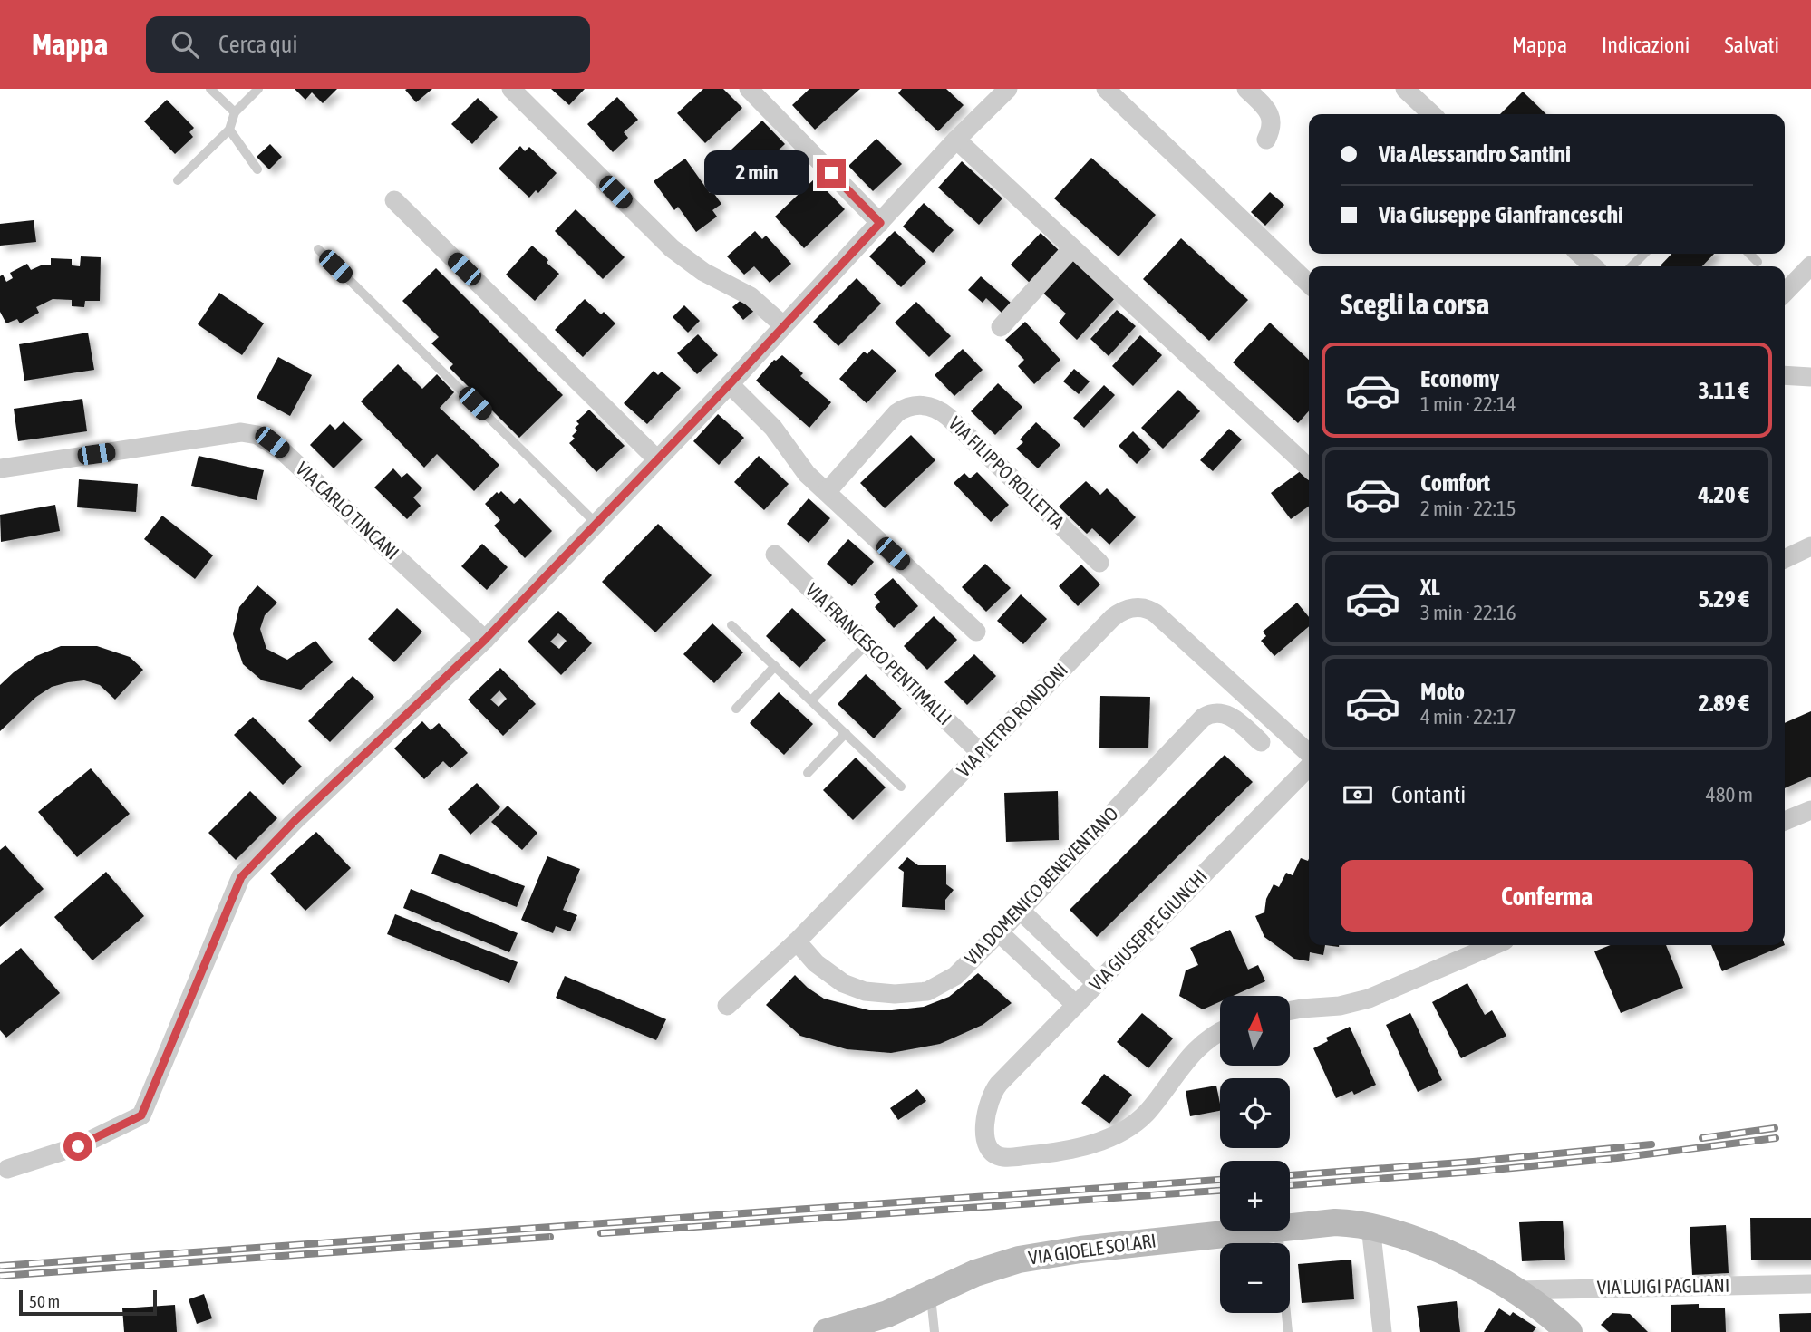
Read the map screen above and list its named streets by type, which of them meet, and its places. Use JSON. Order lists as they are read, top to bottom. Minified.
{"streets":{"street":["VIA FILIPPO ROLLETTA","VIA CARLO TINCANI","VIA FRANCESCO PENTIMALLI","VIA PIETRO RONDONI","VIA DOMENICO BENEVENTANO","VIA GIUSEPPE GIUNCHI","VIA GIOELE SOLARI","VIA LUIGI PAGLIANI"]},"crossings":[["VIA FRANCESCO PENTIMALLI","VIA PIETRO RONDONI"],["VIA PIETRO RONDONI","VIA DOMENICO BENEVENTANO"],["VIA GIOELE SOLARI","VIA LUIGI PAGLIANI"]],"scale_bar":"50 m","north":"top","page":{"header":"Mappa","search":"Cerca qui","nav":["Mappa","Indicazioni","Salvati"],"banner":["Via Alessandro Santini","Via Giuseppe Gianfranceschi"],"bubble":"2 min","heading":"Scegli la corsa","list":[{"name":"Economy","note":"1 min · 22:14","value":"3.11 €"},{"name":"Comfort","note":"2 min · 22:15","value":"4.20 €"},{"name":"XL","note":"3 min · 22:16","value":"5.29 €"},{"name":"Moto","note":"4 min · 22:17","value":"2.89 €"}],"pay":["Contanti","480 m"],"buttons":"Conferma","map_buttons":["+","−"],"scale":"50 m"}}
